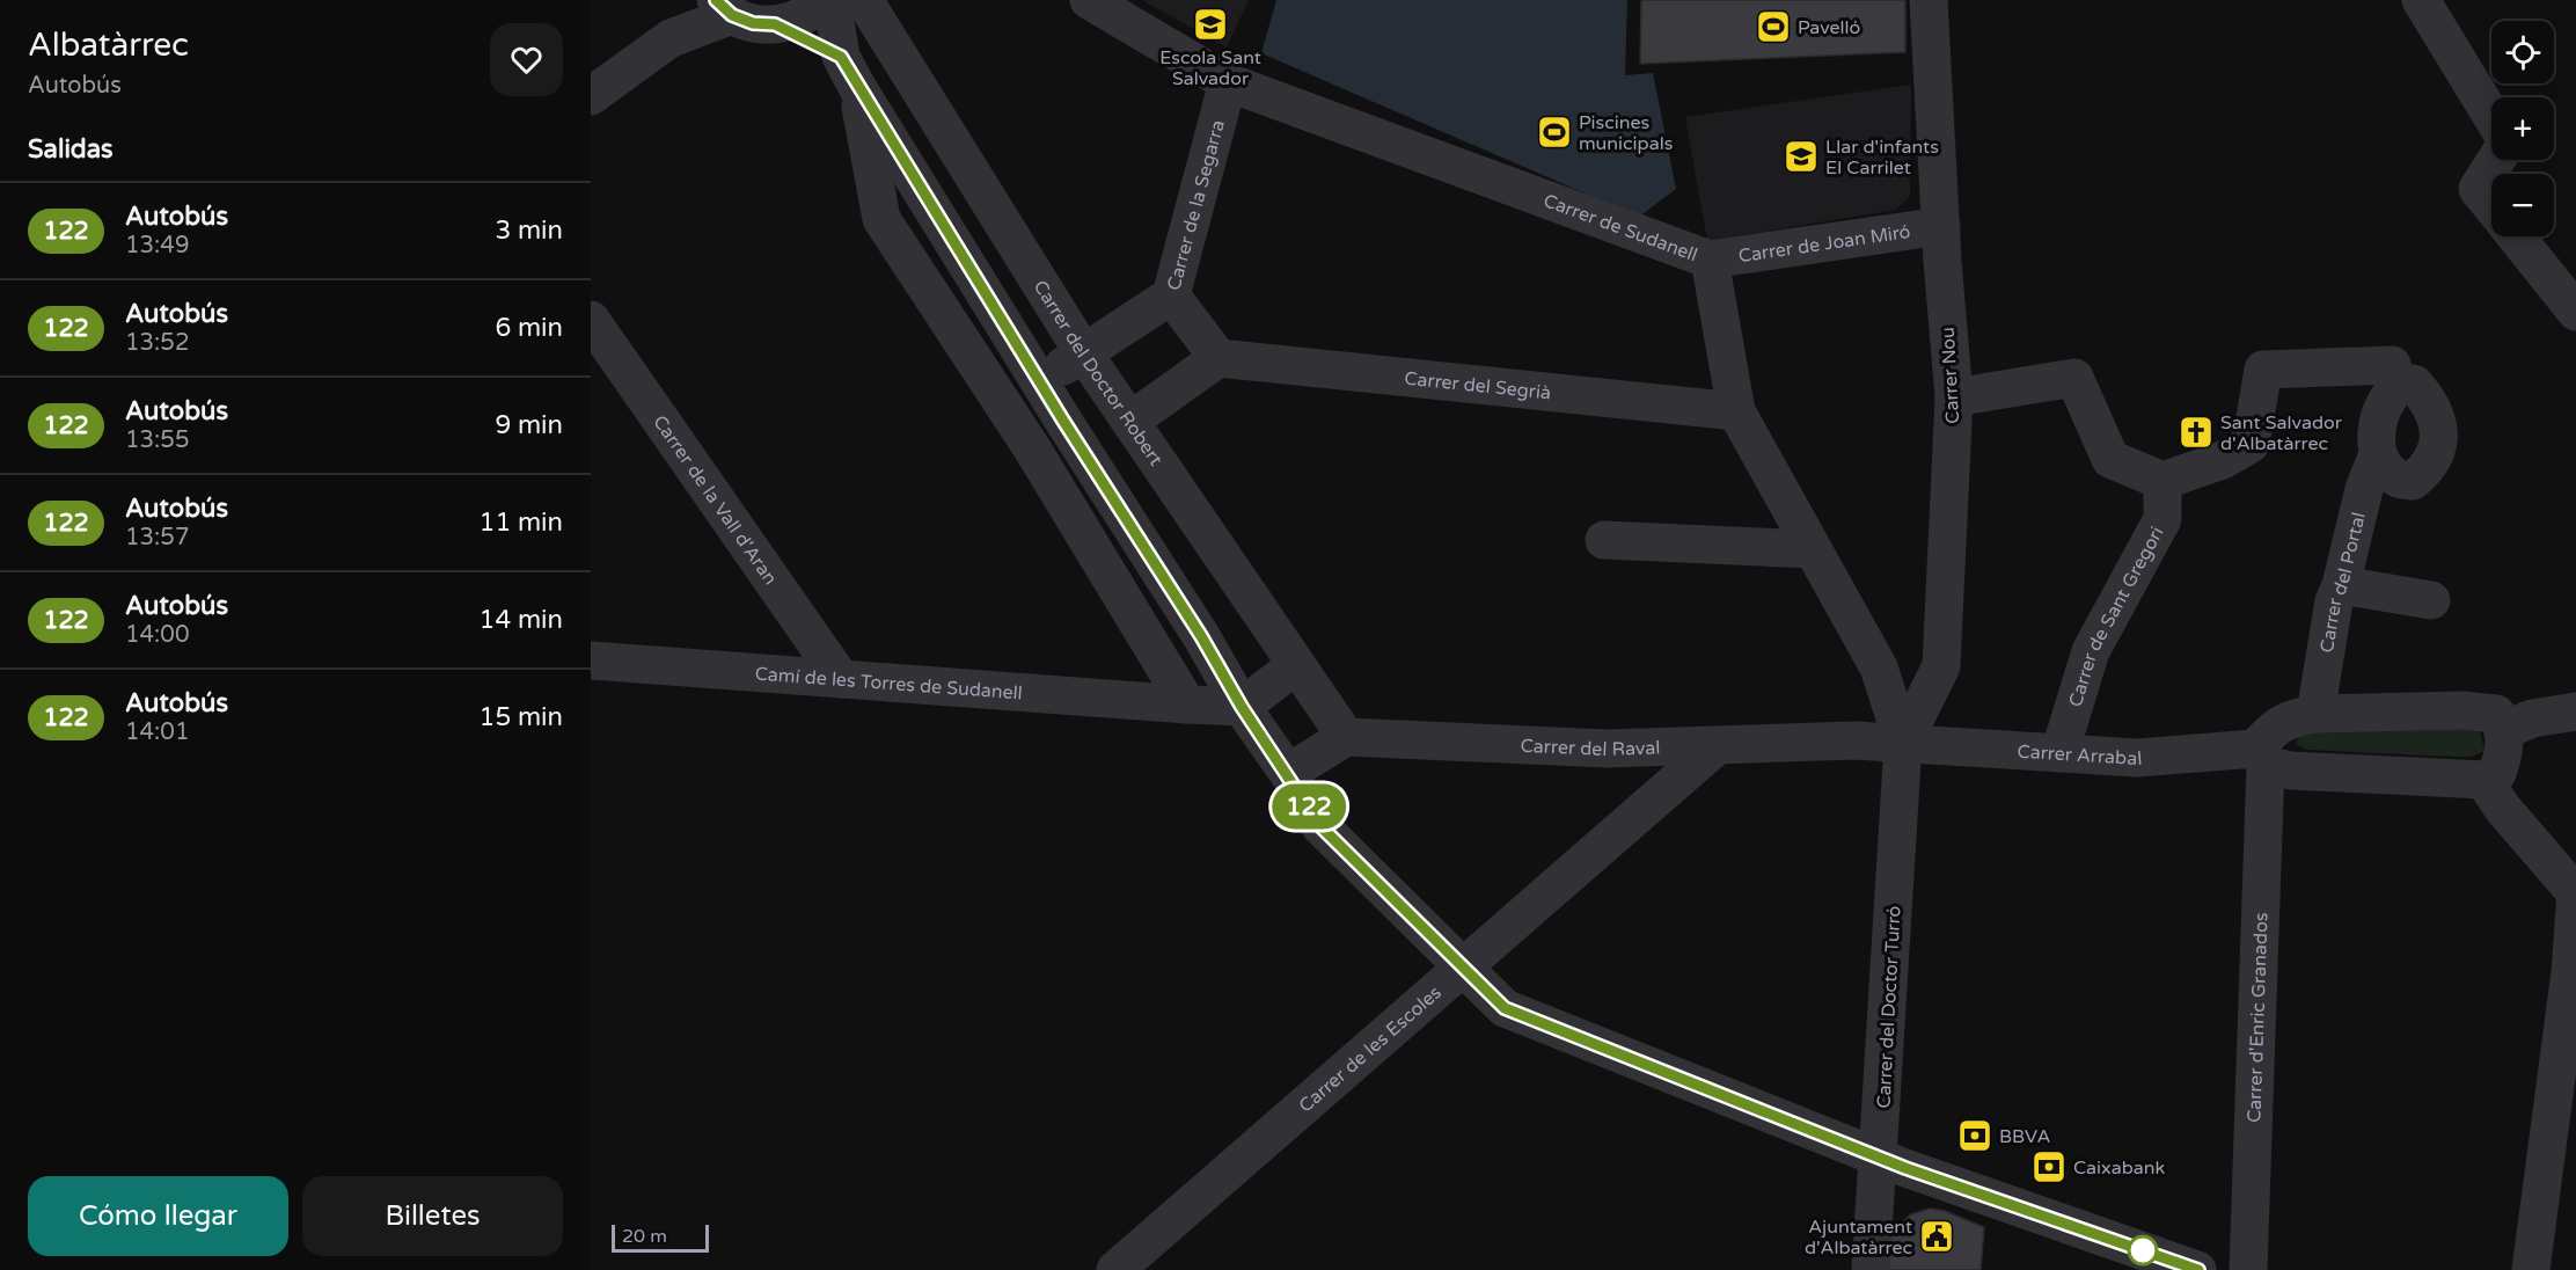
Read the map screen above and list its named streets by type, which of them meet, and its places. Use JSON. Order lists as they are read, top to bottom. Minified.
{"streets":{"street":["Carrer de la Segarra","Carrer de Sudanell","Carrer de Joan Miró","Carrer del Doctor Robert","Carrer Nou","Carrer del Segrià","Carrer de la Vall d'Aran","Carrer del Portal","Carrer de Sant Gregori","Camí de les Torres de Sudanell","Carrer del Raval","Carrer Arrabal","Carrer del Doctor Turró","Carrer d'Enric Granados","Carrer de les Escoles"]},"crossings":[["Carrer de la Segarra","Carrer de Sudanell"],["Carrer de la Segarra","Carrer del Doctor Robert"],["Carrer de Sudanell","Carrer de Joan Miró"],["Carrer de Sudanell","Carrer Nou"],["Carrer de Sudanell","Carrer del Segrià"],["Carrer de Sudanell","Carrer del Raval"],["Carrer de Sudanell","Carrer Arrabal"],["Carrer de Sudanell","Carrer del Doctor Turró"],["Carrer de Joan Miró","Carrer Nou"],["Carrer del Doctor Robert","Carrer del Raval"],["Carrer Nou","Carrer del Raval"],["Carrer Nou","Carrer Arrabal"],["Carrer Nou","Carrer del Doctor Turró"],["Carrer de la Vall d'Aran","Camí de les Torres de Sudanell"],["Carrer de Sant Gregori","Carrer Arrabal"],["Carrer del Raval","Carrer Arrabal"],["Carrer del Raval","Carrer del Doctor Turró"],["Carrer del Raval","Carrer de les Escoles"],["Carrer Arrabal","Carrer del Doctor Turró"],["Carrer Arrabal","Carrer d'Enric Granados"]],"places":{"school or university":["Escola Sant Salvador","Llar d'infants El Carrilet"],"sports":["Pavelló","Piscines municipals"],"church":["Sant Salvador d'Albatàrrec"],"bank":["BBVA","Caixabank"],"public building":["Ajuntament d'Albatàrrec"]},"lines":["bus line 122"],"scale_bar":"20 m","page":{"heading":[["Albatàrrec","Autobús"],"Salidas"],"on_map":"122","map_buttons":["+","−"],"list":[{"mark":"122","name":"Autobús","note":"13:49","value":"3 min"},{"mark":"122","name":"Autobús","note":"13:52","value":"6 min"},{"mark":"122","name":"Autobús","note":"13:55","value":"9 min"},{"mark":"122","name":"Autobús","note":"13:57","value":"11 min"},{"mark":"122","name":"Autobús","note":"14:00","value":"14 min"},{"mark":"122","name":"Autobús","note":"14:01","value":"15 min"}],"buttons":["Cómo llegar","Billetes"],"scale":"20 m"}}
